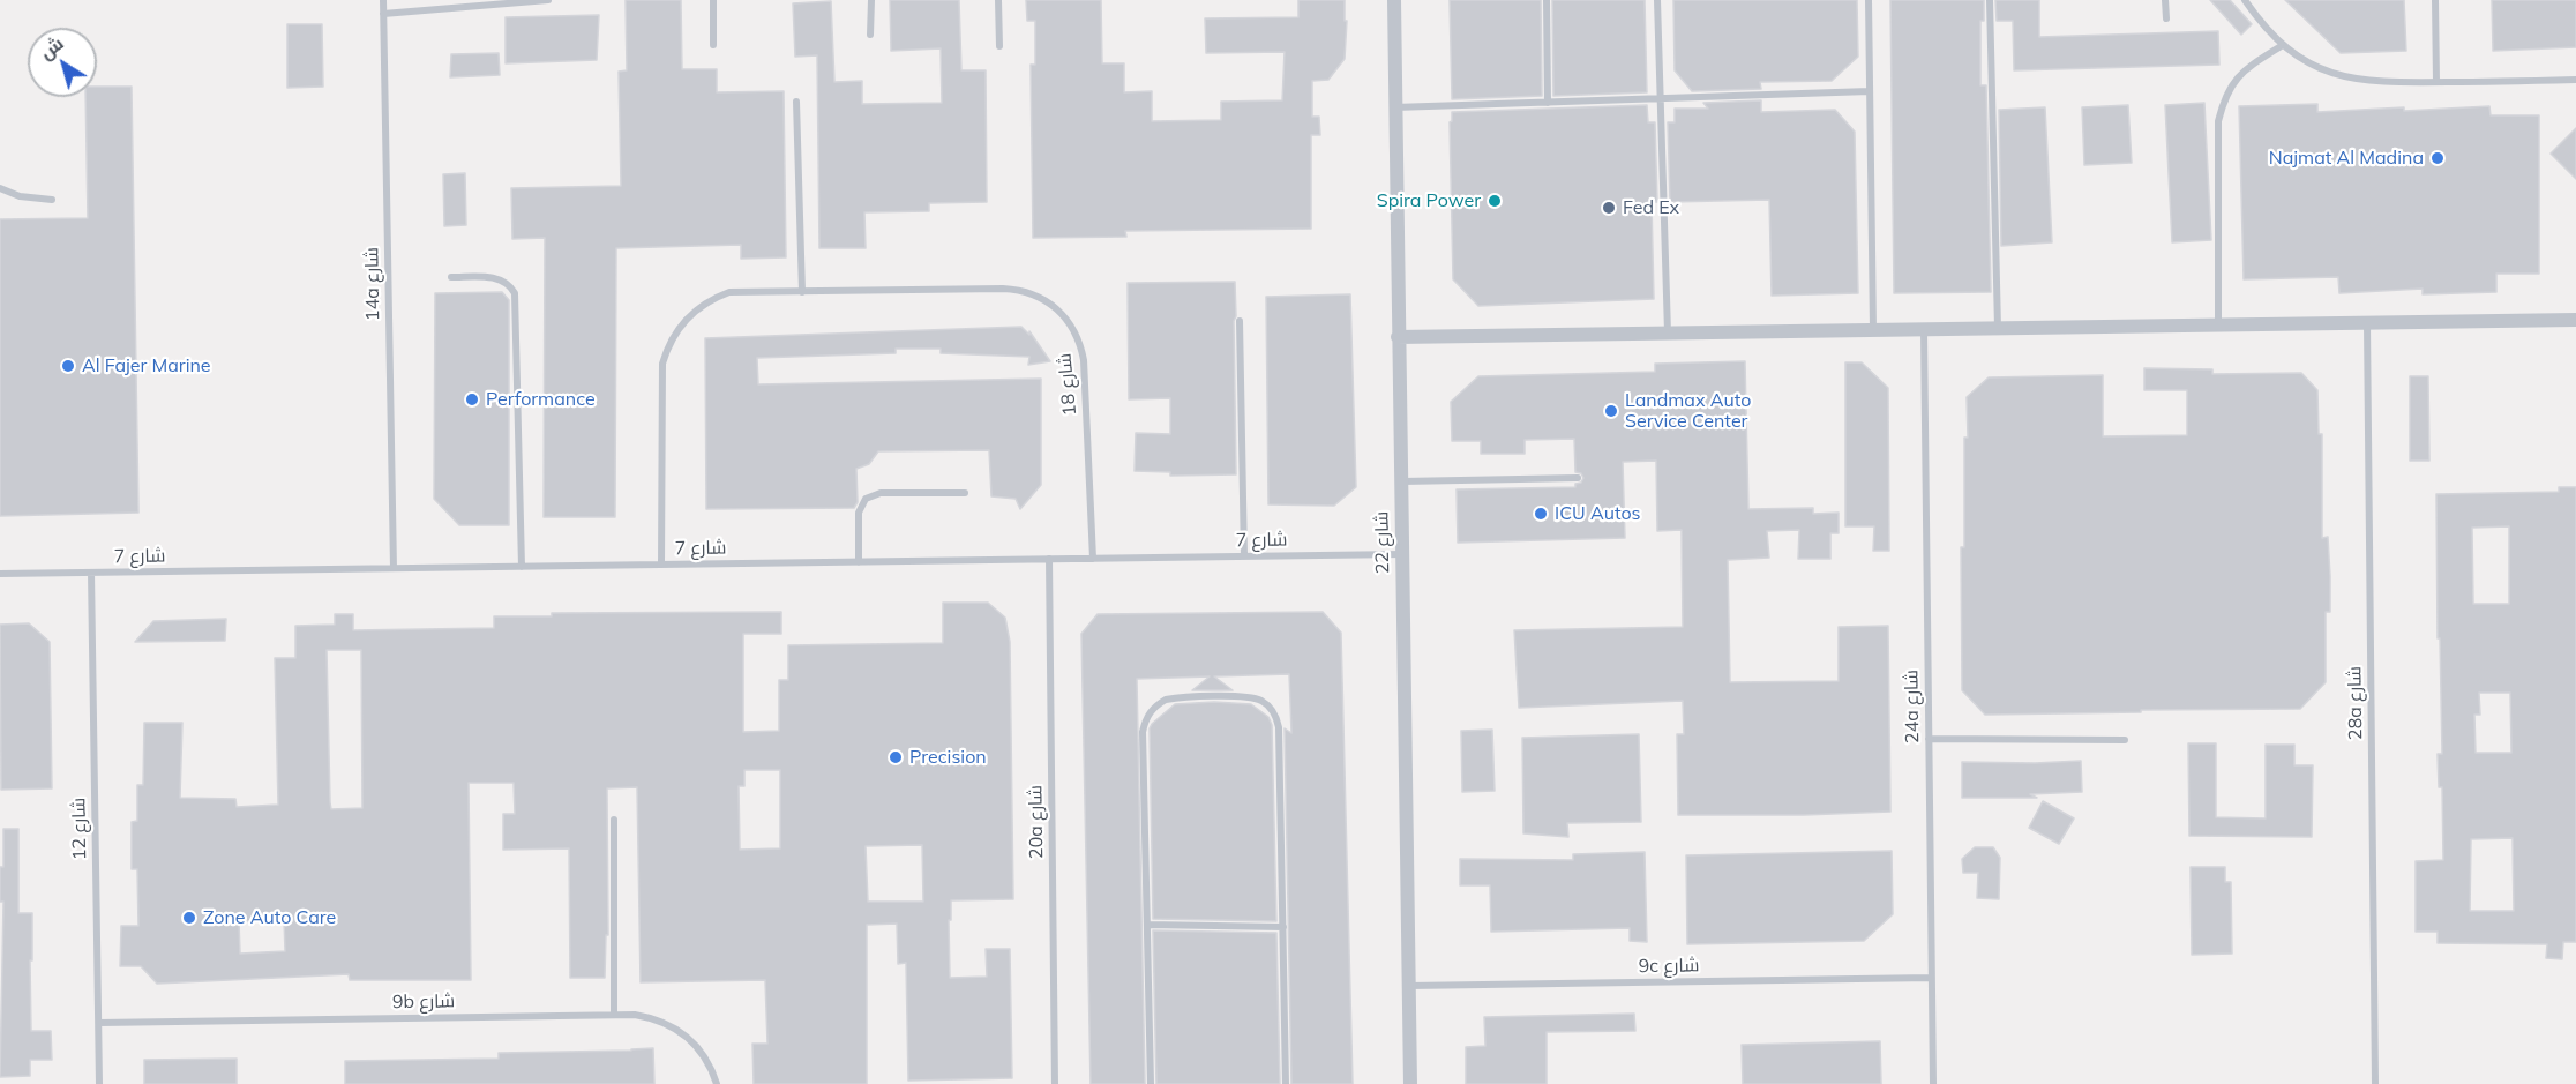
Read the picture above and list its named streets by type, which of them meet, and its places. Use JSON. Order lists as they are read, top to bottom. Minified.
{"streets":{"street":["شارع 22"],"lane":["14a شارع","شارع 18","شارع 7","28a شارع","24a شارع","20a شارع","شارع 12","9c شارع","9b شارع"]},"crossings":[["14a شارع","شارع 7"],["شارع 18","شارع 7"],["شارع 7","شارع 22"],["شارع 7","20a شارع"],["شارع 7","شارع 12"],["شارع 22","9c شارع"],["24a شارع","9c شارع"],["شارع 12","9b شارع"]],"places":["Najmat Al Madina","Spira Power","Fed Ex","Al Fajer Marine","Performance","Landmax Auto Service Center","ICU Autos","Precision","Zone Auto Care"],"north":"top left"}
